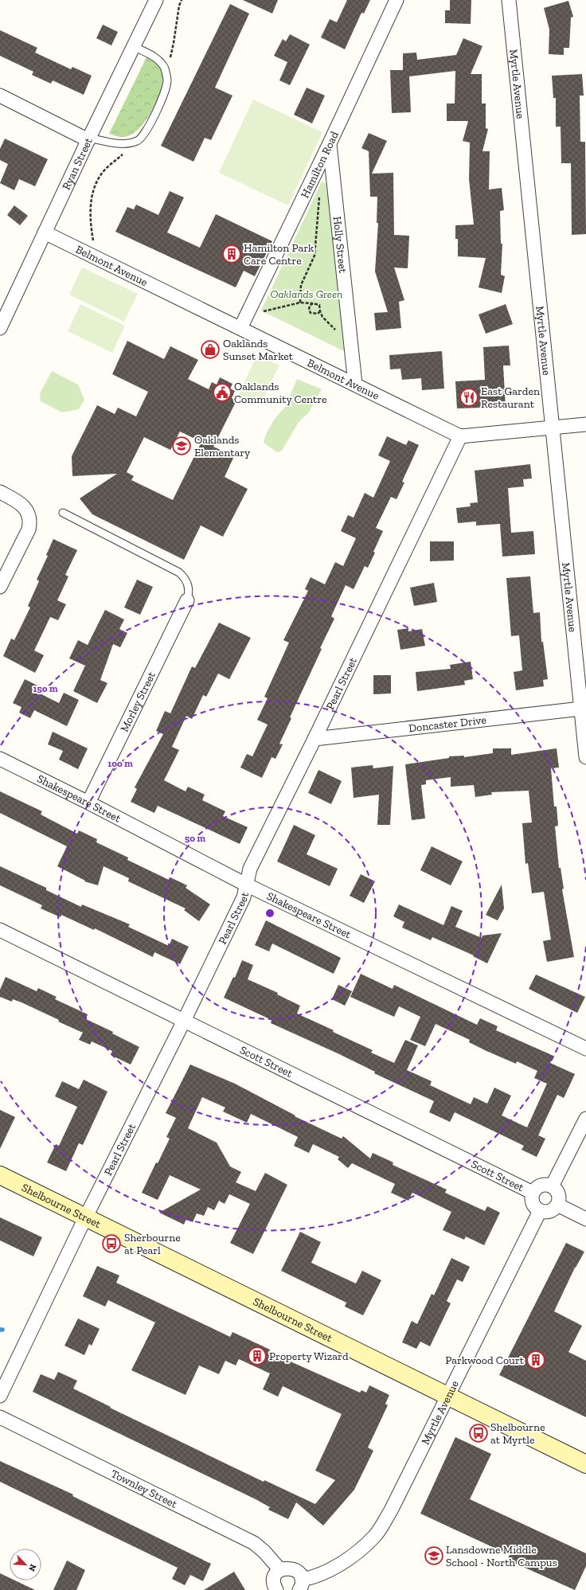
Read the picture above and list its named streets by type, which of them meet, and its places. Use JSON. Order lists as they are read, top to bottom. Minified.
{"streets":{"main road":["Shelbourne Street"],"street":["Myrtle Avenue","Ryan Street","Hamilton Road","Holly Street","Belmont Avenue","Pearl Street","Morley Street","Doncaster Drive","Shakespeare Street","Scott Street","Townley Street"]},"crossings":[["Myrtle Avenue","Doncaster Drive"],["Myrtle Avenue","Scott Street"],["Myrtle Avenue","Shelbourne Street"],["Ryan Street","Belmont Avenue"],["Hamilton Road","Holly Street"],["Hamilton Road","Belmont Avenue"],["Holly Street","Belmont Avenue"],["Belmont Avenue","Pearl Street"],["Pearl Street","Doncaster Drive"],["Pearl Street","Shakespeare Street"],["Pearl Street","Scott Street"],["Pearl Street","Shelbourne Street"],["Morley Street","Shakespeare Street"]],"parks":["Oaklands Green"],"places":{"building":["Hamilton Park Care Centre","Property Wizard","Parkwood Court"],"shop":["Oaklands Sunset Market"],"public building":["Oaklands Community Centre"],"restaurant":["East Garden Restaurant"],"school or university":["Oaklands Elementary","Lansdowne Middle School - North Campus"],"bus stop":["Sherbourne at Pearl","Shelbourne at Myrtle"]},"north":"bottom right","rings":["150 m","100 m","50 m"]}
